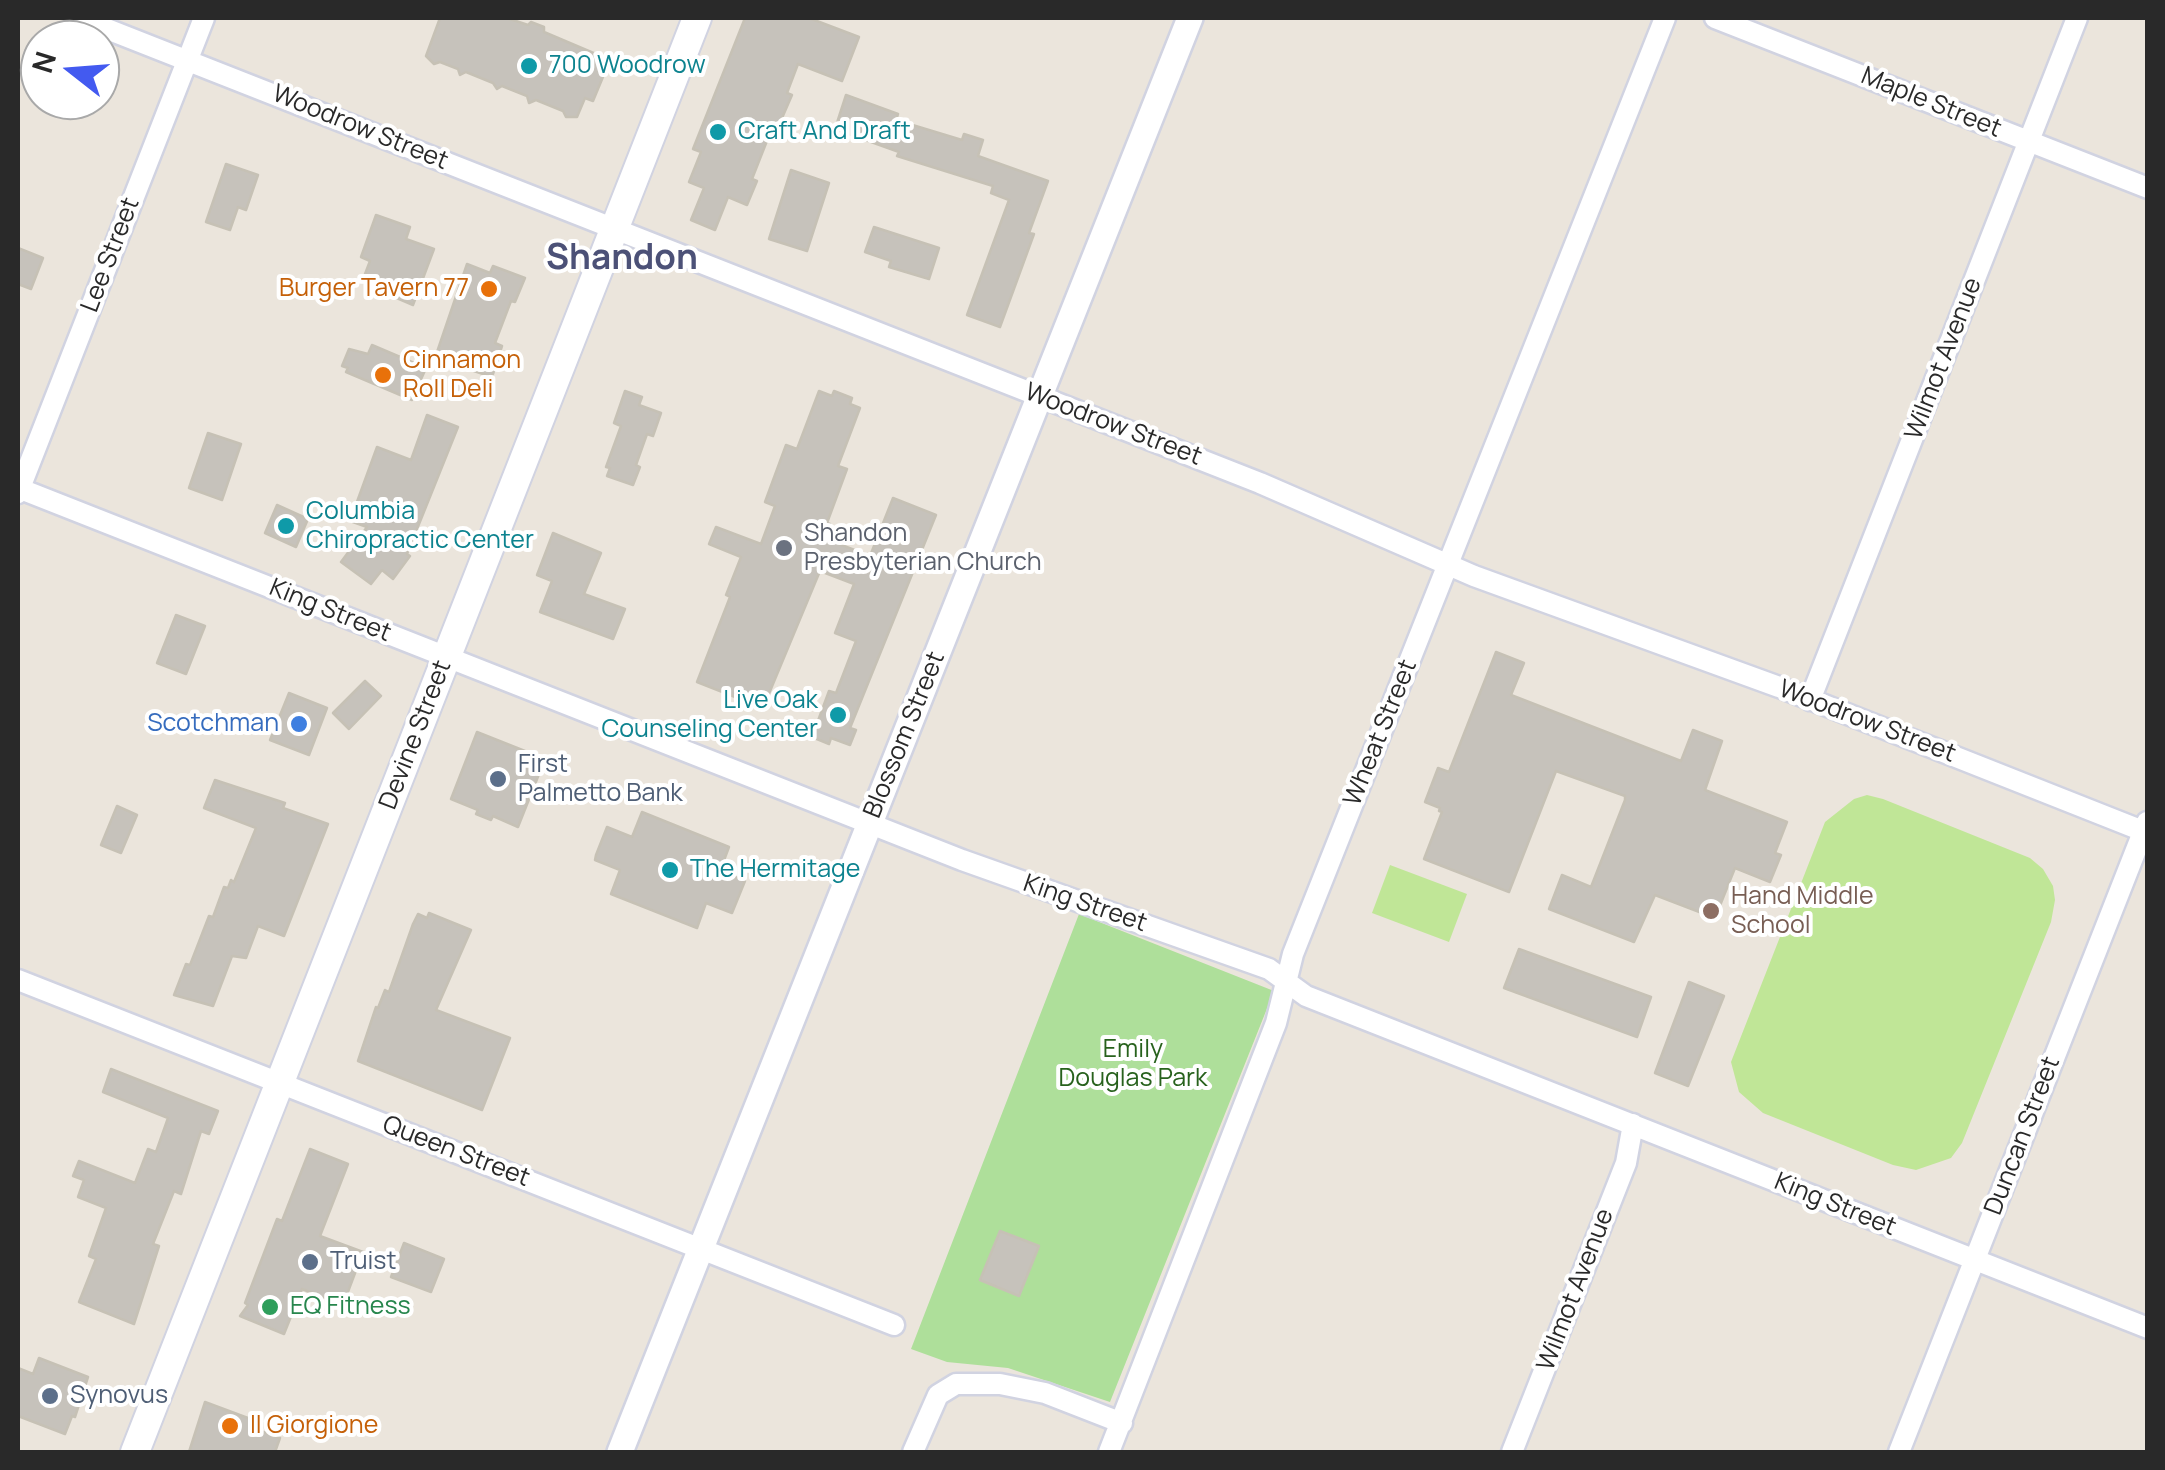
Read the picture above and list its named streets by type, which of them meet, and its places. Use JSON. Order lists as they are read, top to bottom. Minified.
{"streets":{"main road":["Devine Street"],"street":["Maple Street","Woodrow Street","Lee Street","Wilmot Avenue","King Street","Wheat Street","Blossom Street","Duncan Street","Queen Street"]},"crossings":[["Maple Street","Wilmot Avenue"],["Woodrow Street","Lee Street"],["Woodrow Street","Wilmot Avenue"],["Woodrow Street","Wheat Street"],["Woodrow Street","Devine Street"],["Woodrow Street","Blossom Street"],["Woodrow Street","Duncan Street"],["Lee Street","King Street"],["Wilmot Avenue","King Street"],["King Street","Wheat Street"],["King Street","Devine Street"],["King Street","Blossom Street"],["King Street","Duncan Street"],["Devine Street","Queen Street"],["Blossom Street","Queen Street"]],"districts":["Shandon"],"parks":["Emily Douglas Park"],"places":["700 Woodrow","Craft And Draft","Burger Tavern 77","Cinnamon Roll Deli","Columbia Chiropractic Center","Shandon Presbyterian Church","Live Oak Counseling Center","Scotchman","First Palmetto Bank","The Hermitage","Hand Middle School","Truist","EQ Fitness","Synovus","Il Giorgione"],"north":"left"}
